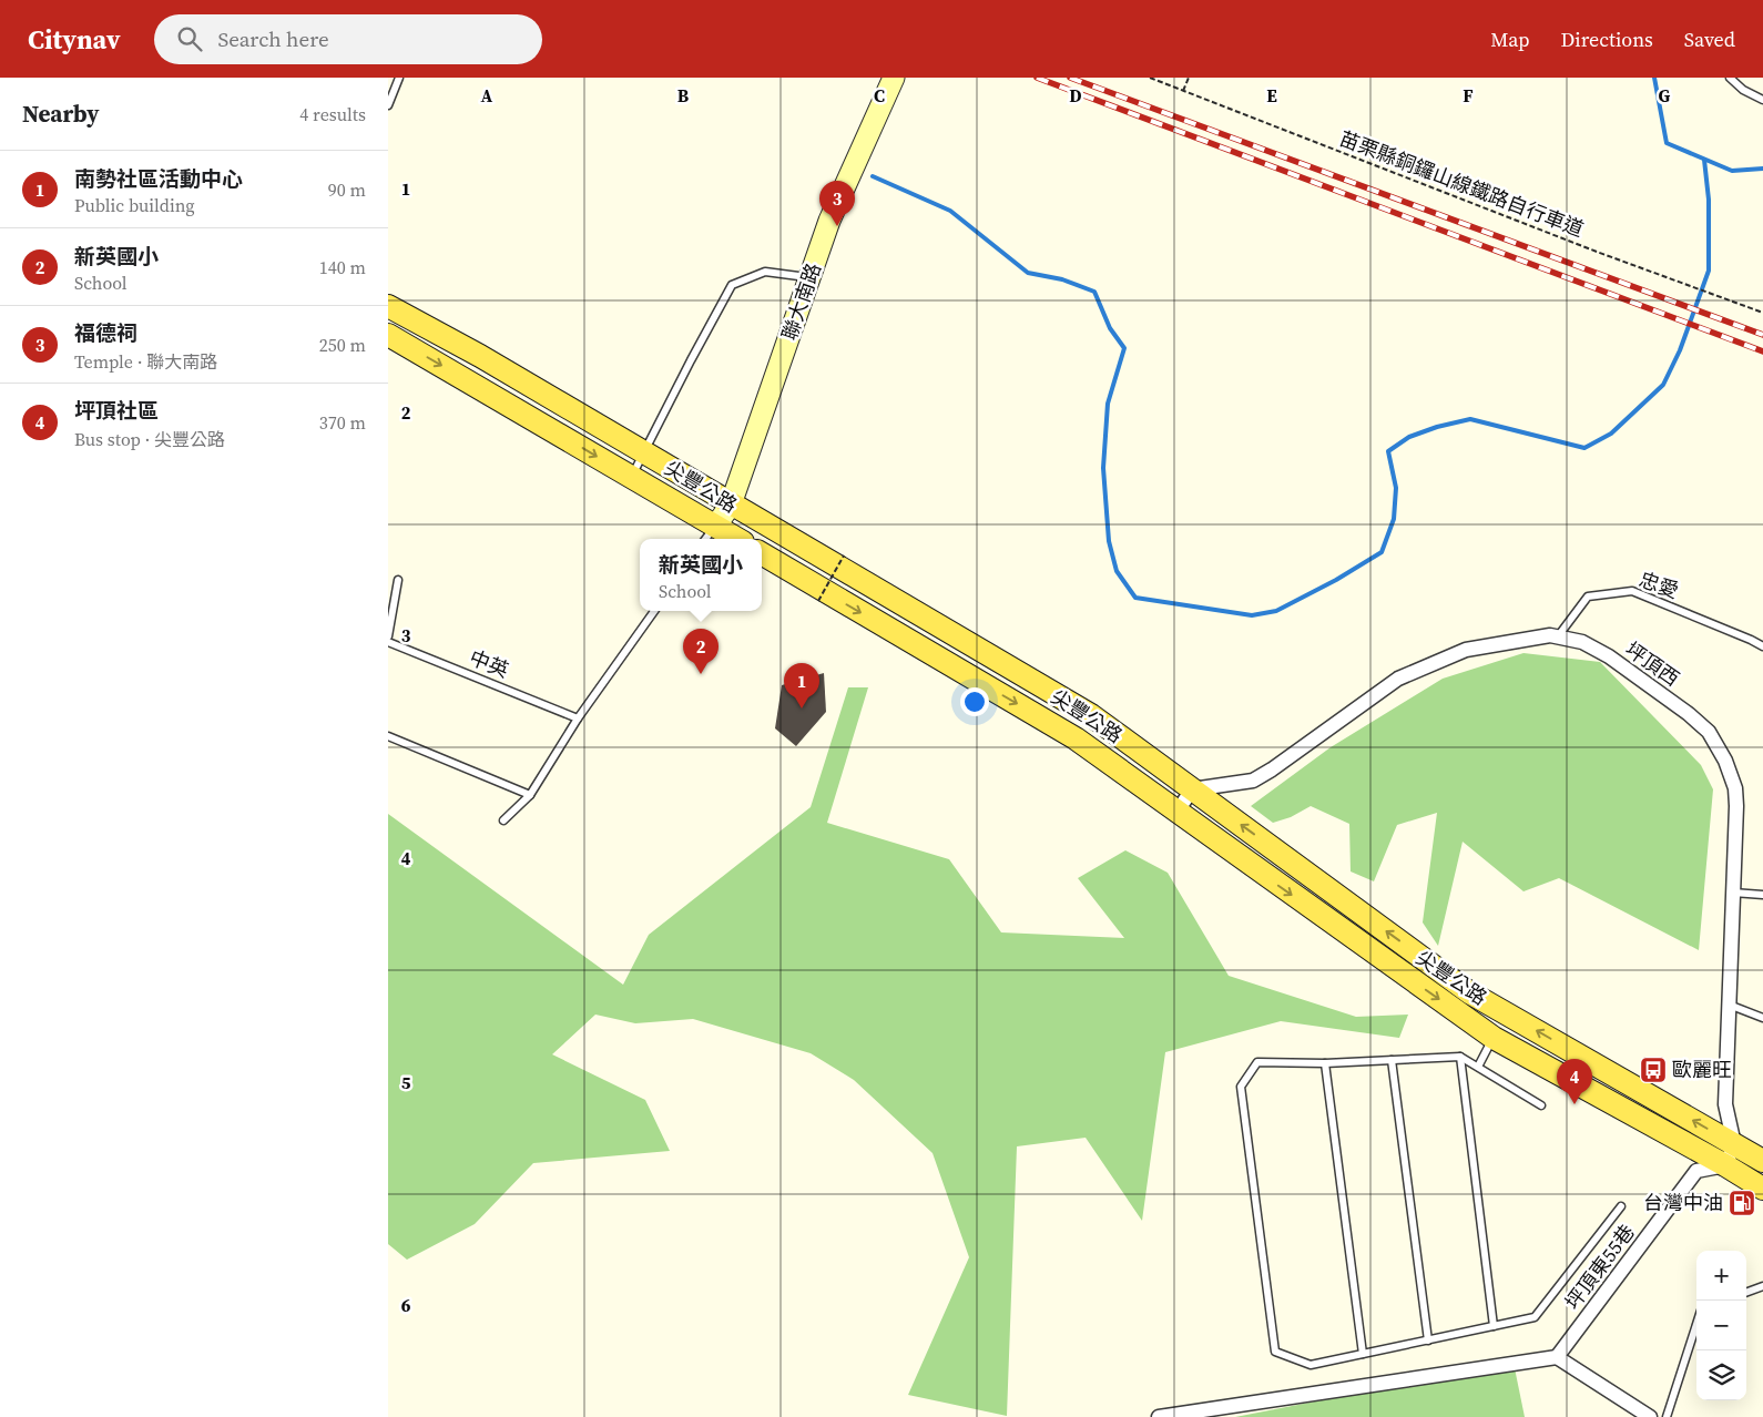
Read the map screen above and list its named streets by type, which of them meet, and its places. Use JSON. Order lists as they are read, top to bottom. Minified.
{"streets":{"main road":["尖豐公路"],"street":["聯大南路","坪頂西","坪頂東55巷"],"lane":["忠愛","中英"],"path":["苗栗縣銅鑼山線鐵路自行車道"]},"crossings":[["聯大南路","尖豐公路"],["尖豐公路","坪頂西"],["尖豐公路","坪頂東55巷"],["忠愛","坪頂西"]],"places":{"bus stop":["歐麗旺"],"fuel station":["台灣中油"]},"page":{"header":"Citynav","search":"Search here","nav":["Map","Directions","Saved"],"heading":["Nearby","4 results"],"list":[{"mark":"1","name":"南勢社區活動中心","note":"Public building","value":"90 m"},{"mark":"2","name":"新英國小","note":"School","value":"140 m"},{"mark":"3","name":"福德祠","note":"Temple · 聯大南路","value":"250 m"},{"mark":"4","name":"坪頂社區","note":"Bus stop · 尖豐公路","value":"370 m"}],"pins":["3","2","1","4"],"popup":["新英國小","School"],"map_buttons":["+","−"]},"grid":{"columns":["A","B","C","D","E","F","G"],"rows":["1","2","3","4","5","6"]}}
